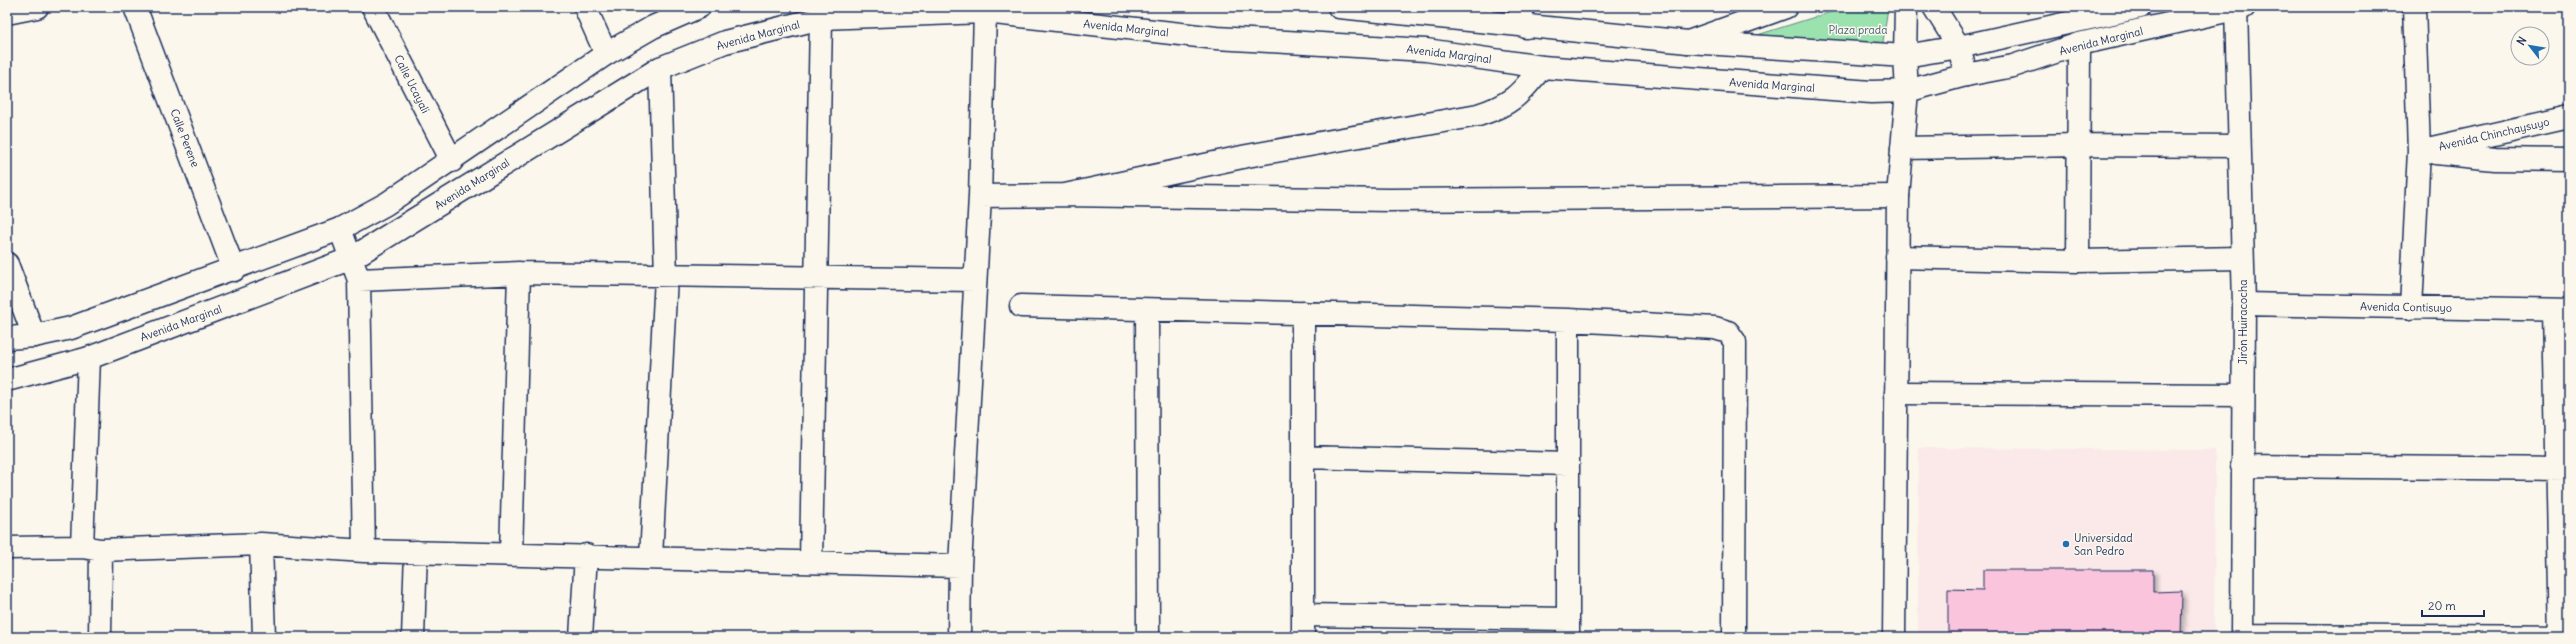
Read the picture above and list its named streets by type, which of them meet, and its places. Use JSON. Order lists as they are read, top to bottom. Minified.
{"streets":{"street":["Avenida Marginal","Calle Ucayali","Avenida Chinchaysuyo","Calle Perene","Avenida Contisuyo","Jirón Huiracocha"]},"crossings":[["Avenida Marginal","Jirón Huiracocha"],["Avenida Contisuyo","Jirón Huiracocha"]],"parks":["Plaza prada"],"places":["Universidad San Pedro"],"scale_bar":"20 m","north":"top left"}
